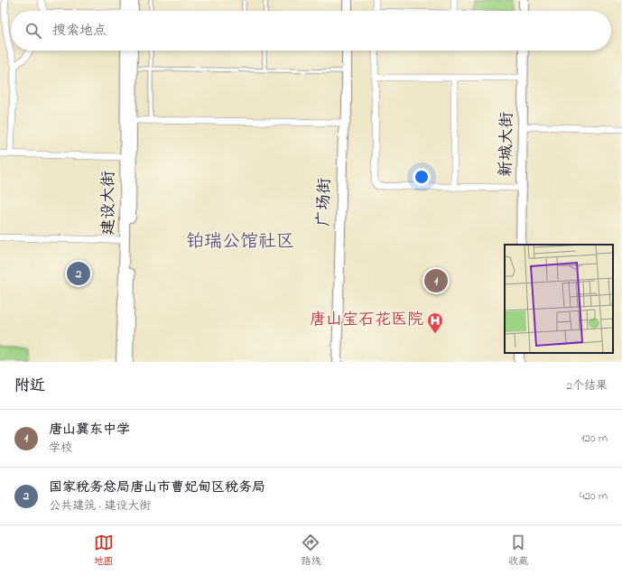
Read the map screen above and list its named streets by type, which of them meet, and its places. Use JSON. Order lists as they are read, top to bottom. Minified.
{"streets":{"main road":["新城大街","广场街","建设大街"]},"districts":["铂瑞公馆社区"],"places":{"hospital":["唐山宝石花医院"]},"page":{"search":"搜索地点","pins":["2","1"],"heading":["附近","2个结果"],"list":[{"mark":"1","name":"唐山冀东中学","note":"学校","value":"120 m"},{"mark":"2","name":"国家税务总局唐山市曹妃甸区税务局","note":"公共建筑 · 建设大街","value":"420 m"}],"nav":["地图","路线","收藏"]}}
